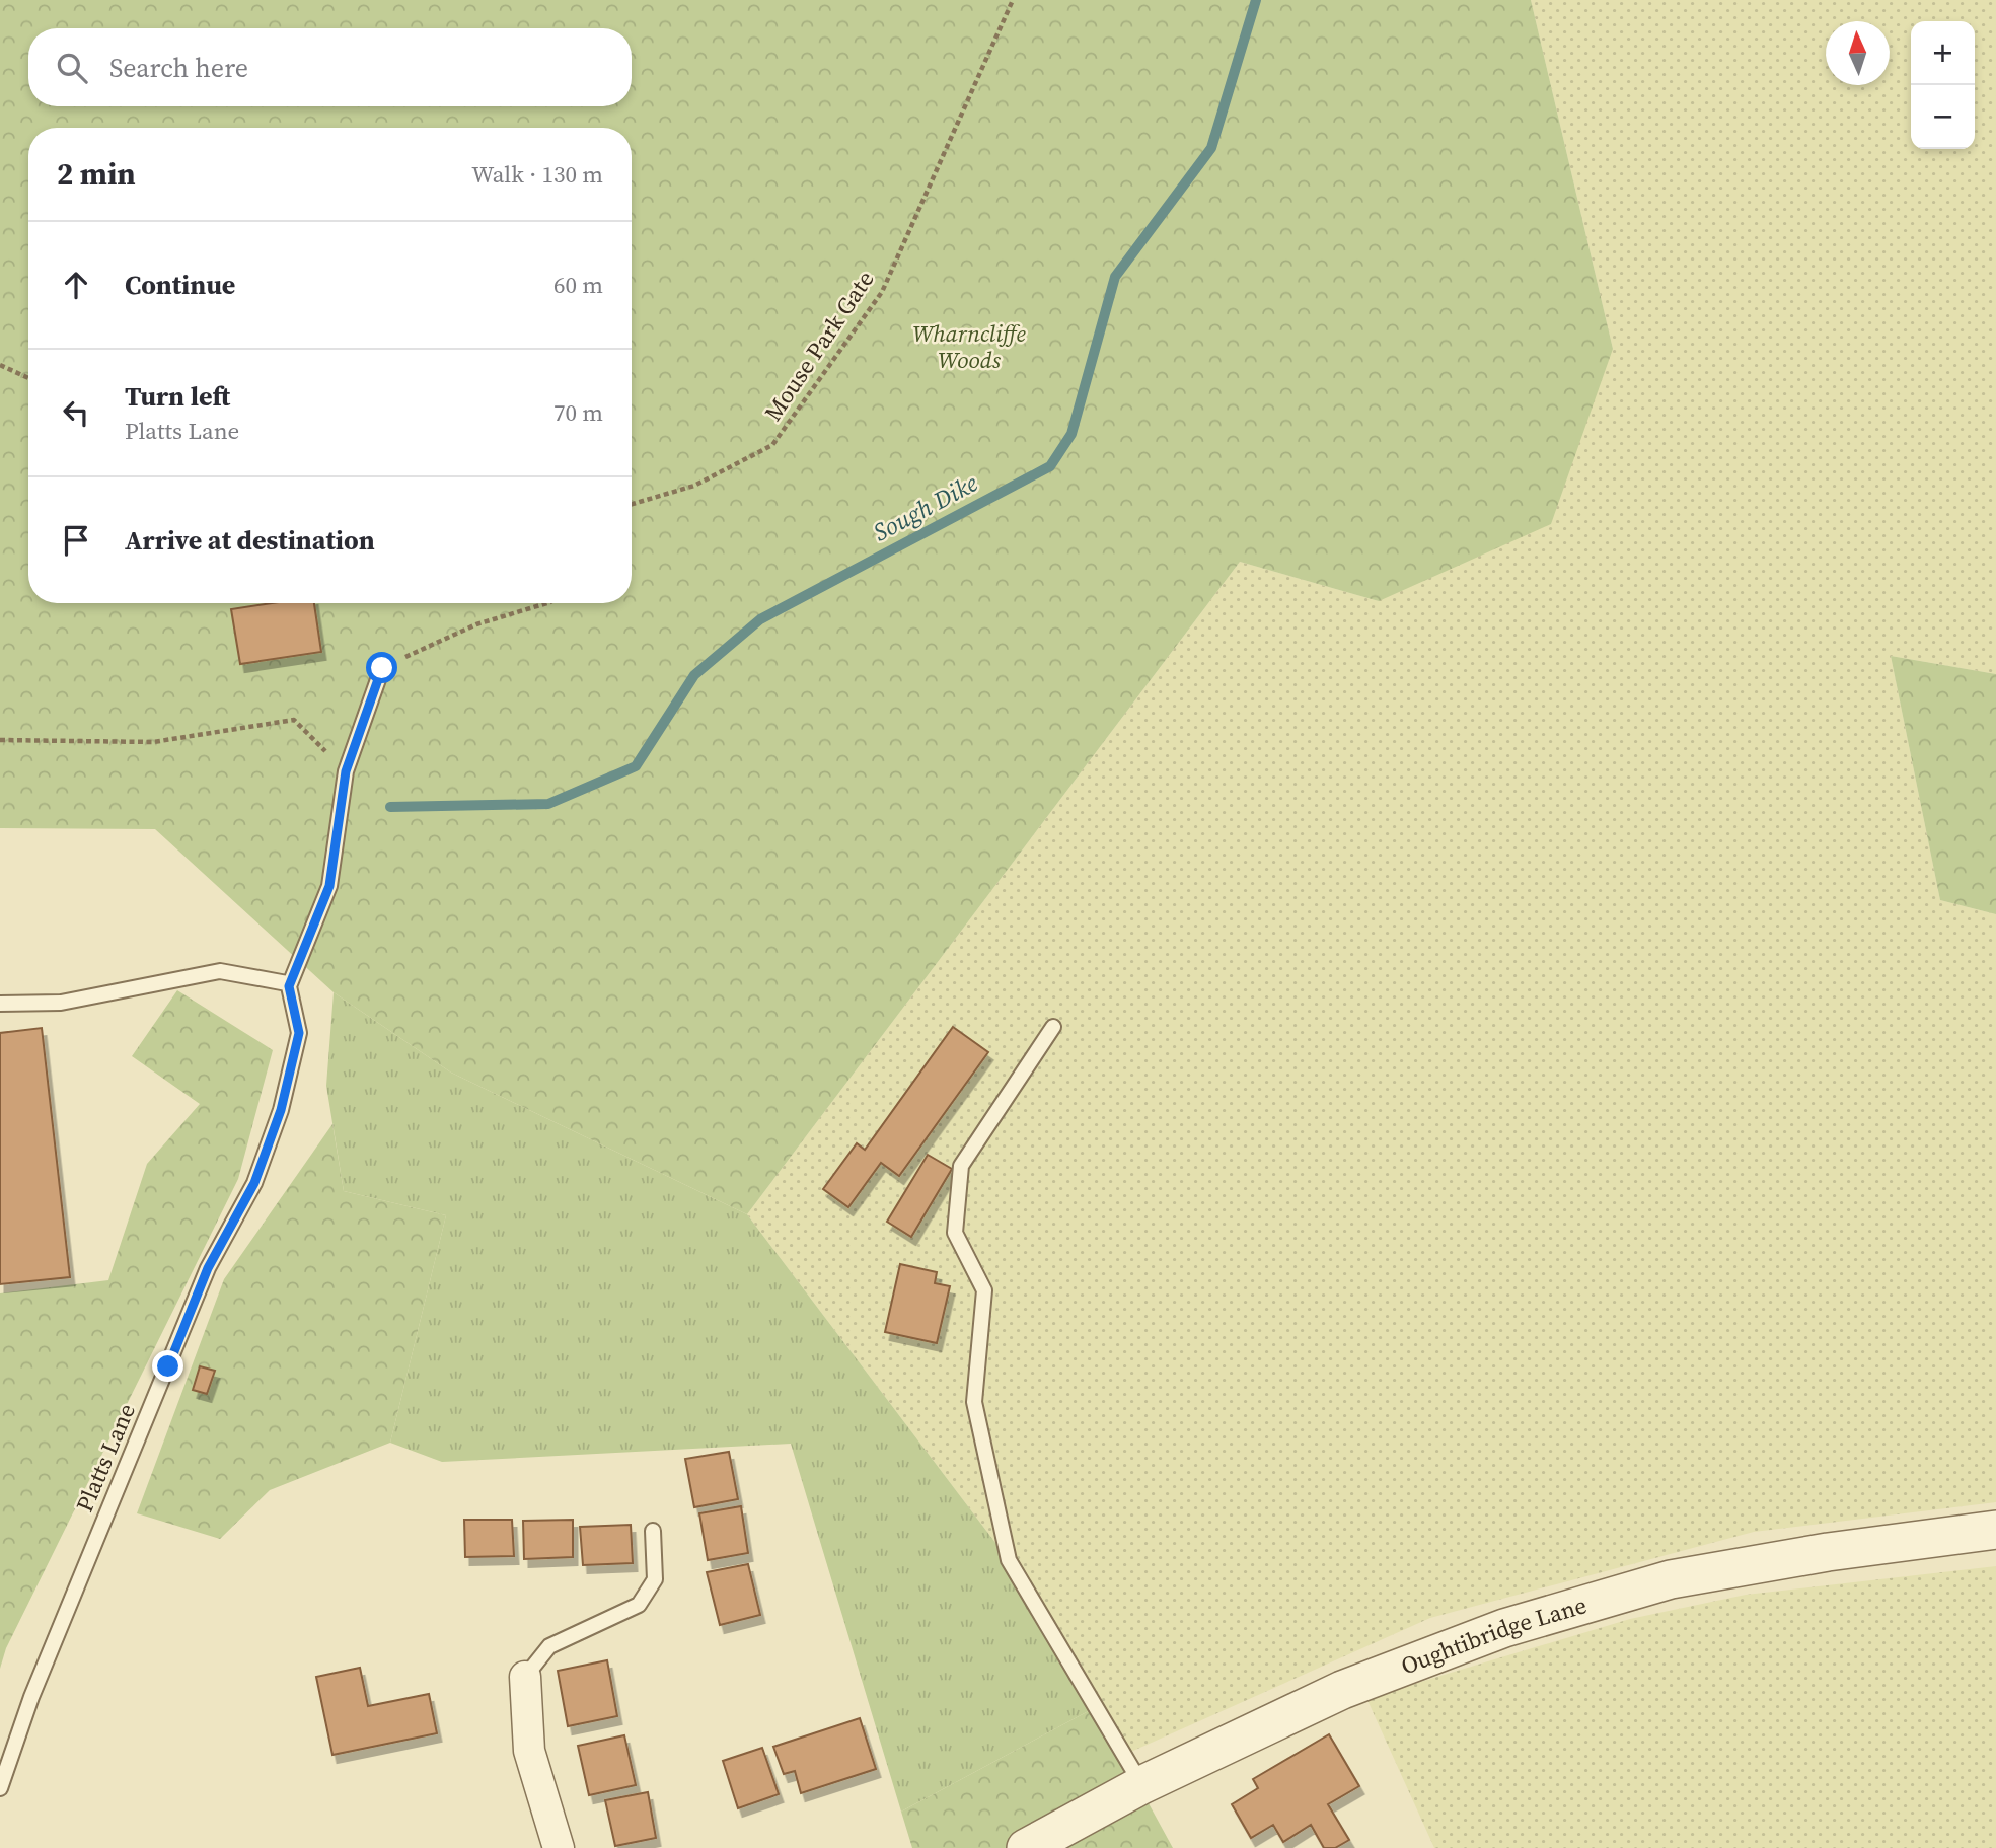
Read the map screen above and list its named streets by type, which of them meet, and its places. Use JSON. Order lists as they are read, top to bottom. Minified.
{"streets":{"street":["Oughtibridge Lane"],"lane":["Platts Lane"],"path":["Mouse Park Gate"]},"water":["Sough Dike"],"parks":["Wharncliffe Woods"],"north":"top","page":{"map_buttons":["+","−"],"search":"Search here","heading":["2 min","Walk · 130 m"],"list":[["Continue","60 m"],["Turn left","Platts Lane","70 m"],"Arrive at destination"]}}
